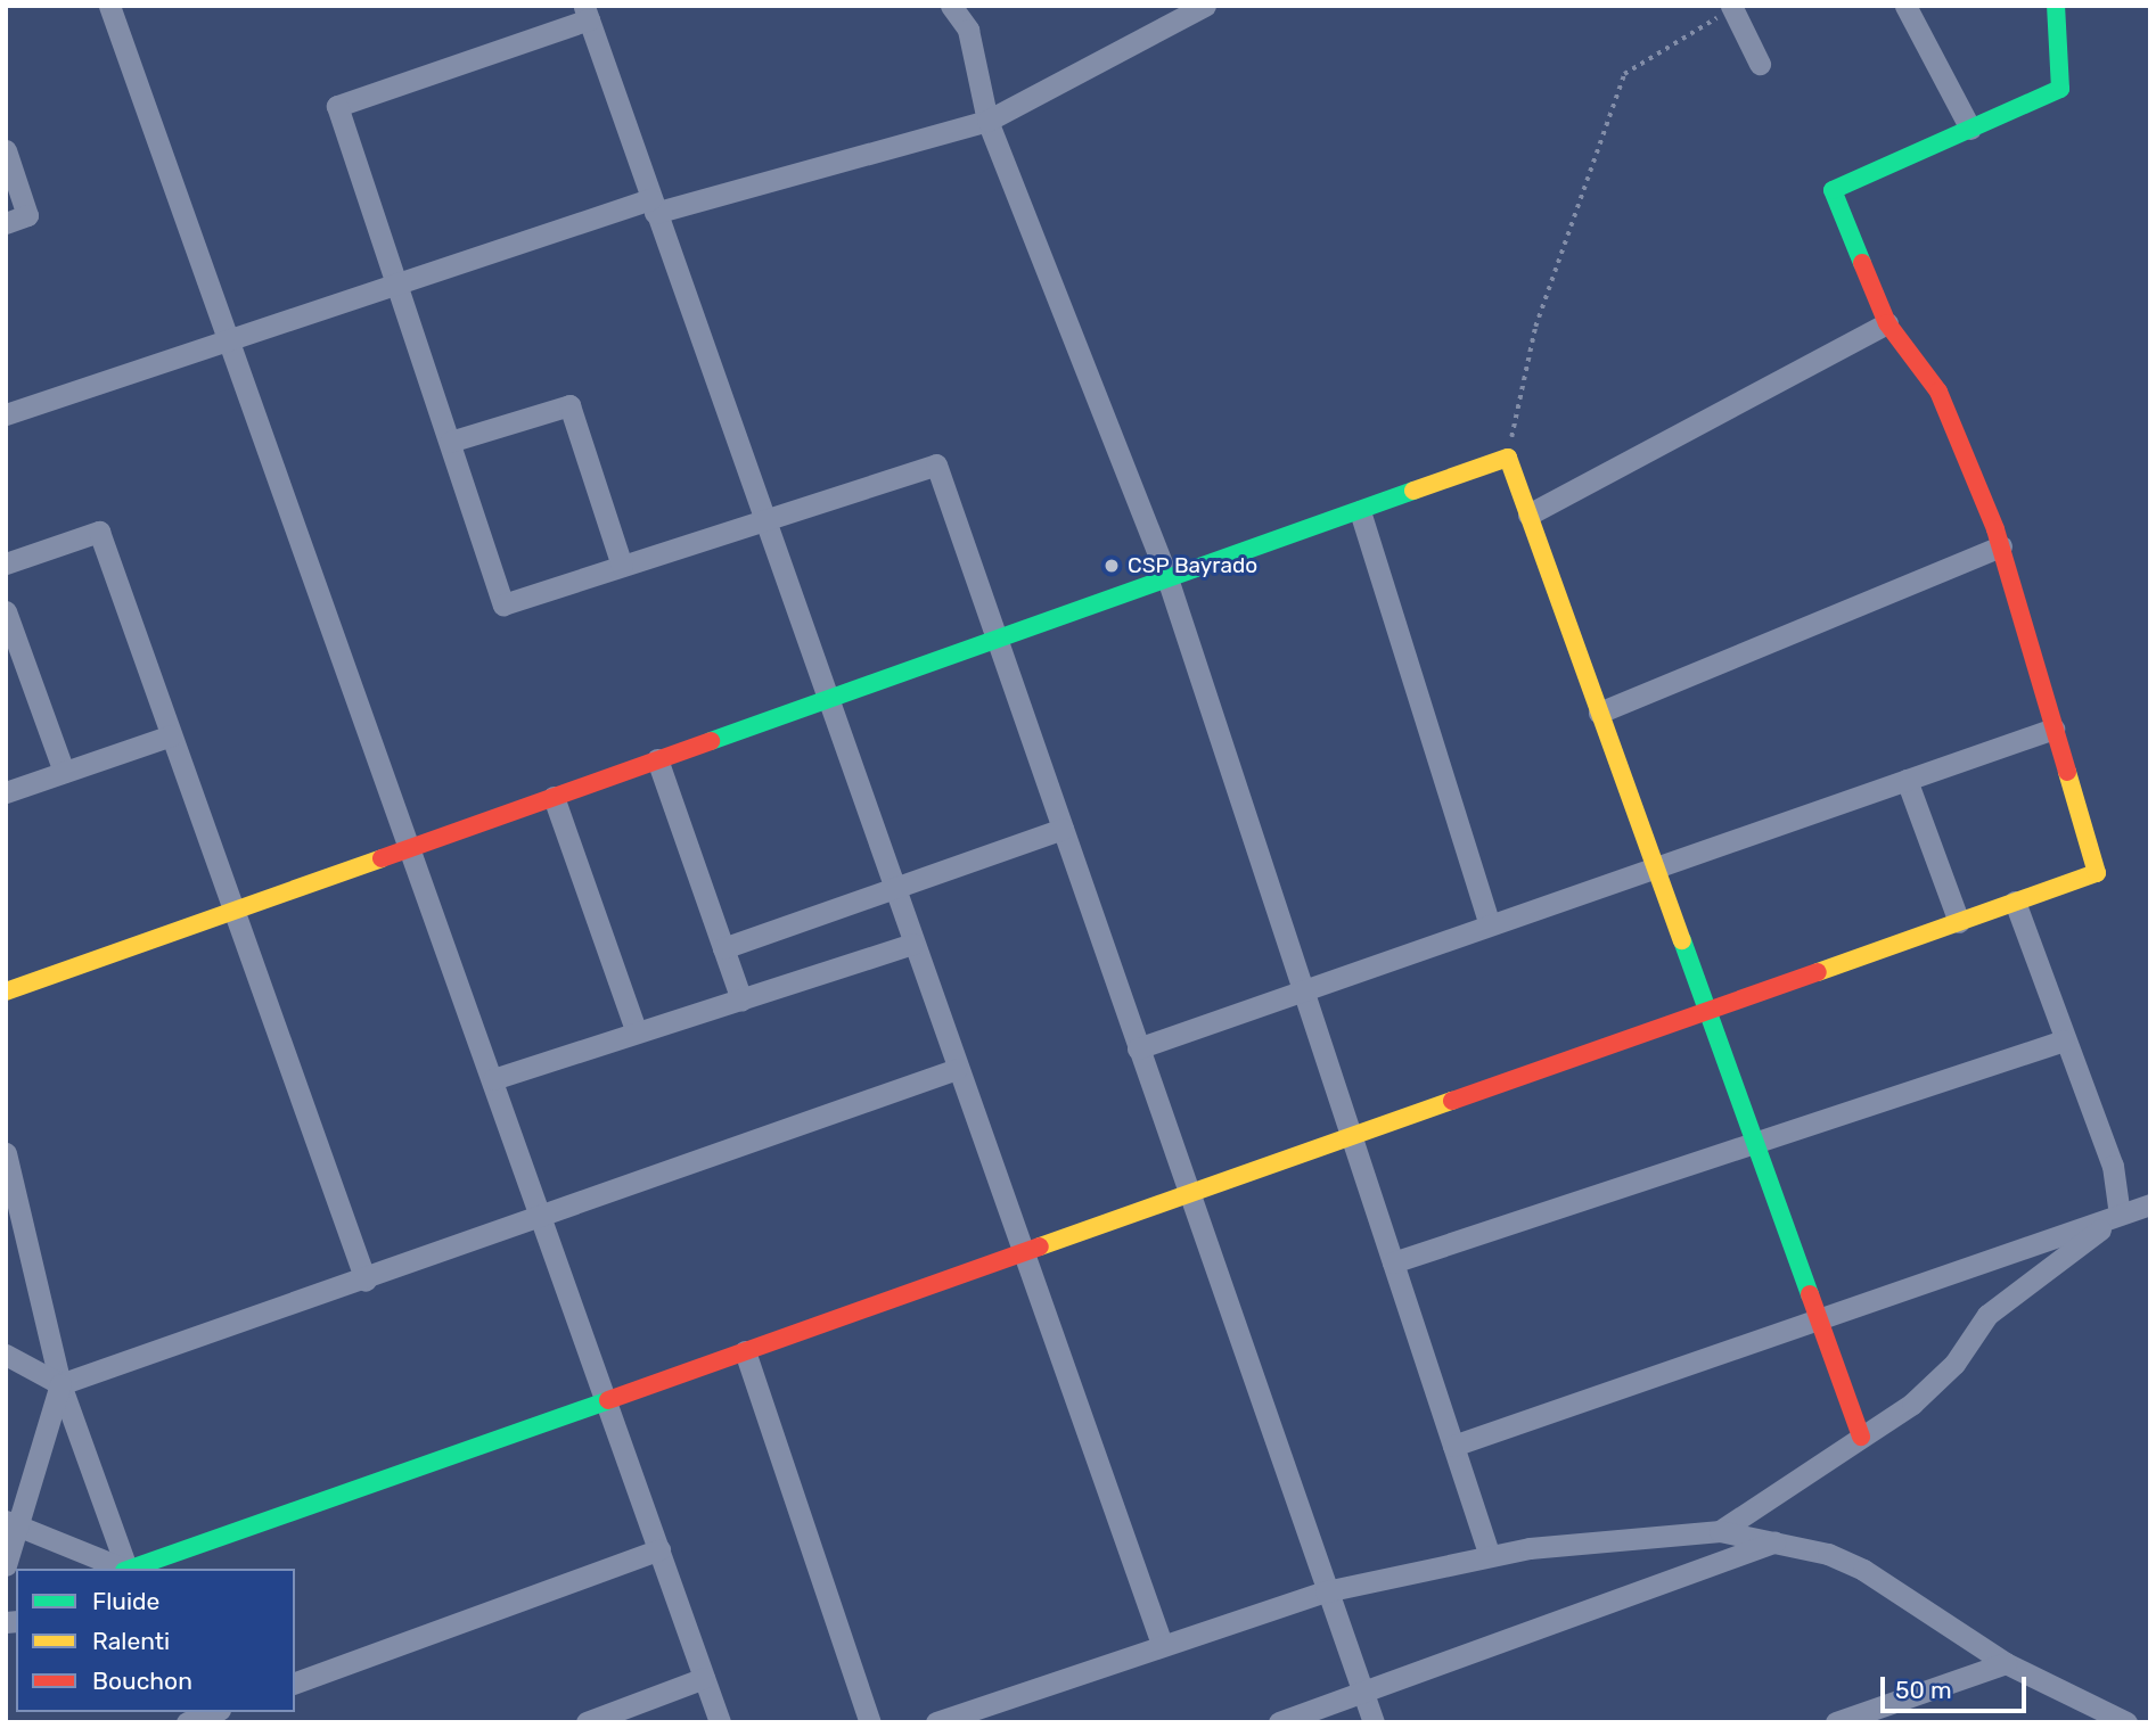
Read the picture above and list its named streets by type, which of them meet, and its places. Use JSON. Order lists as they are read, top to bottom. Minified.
{"places":["CSP Bayrado"],"legend":["Fluide","Ralenti","Bouchon"],"scale_bar":"50 m"}
